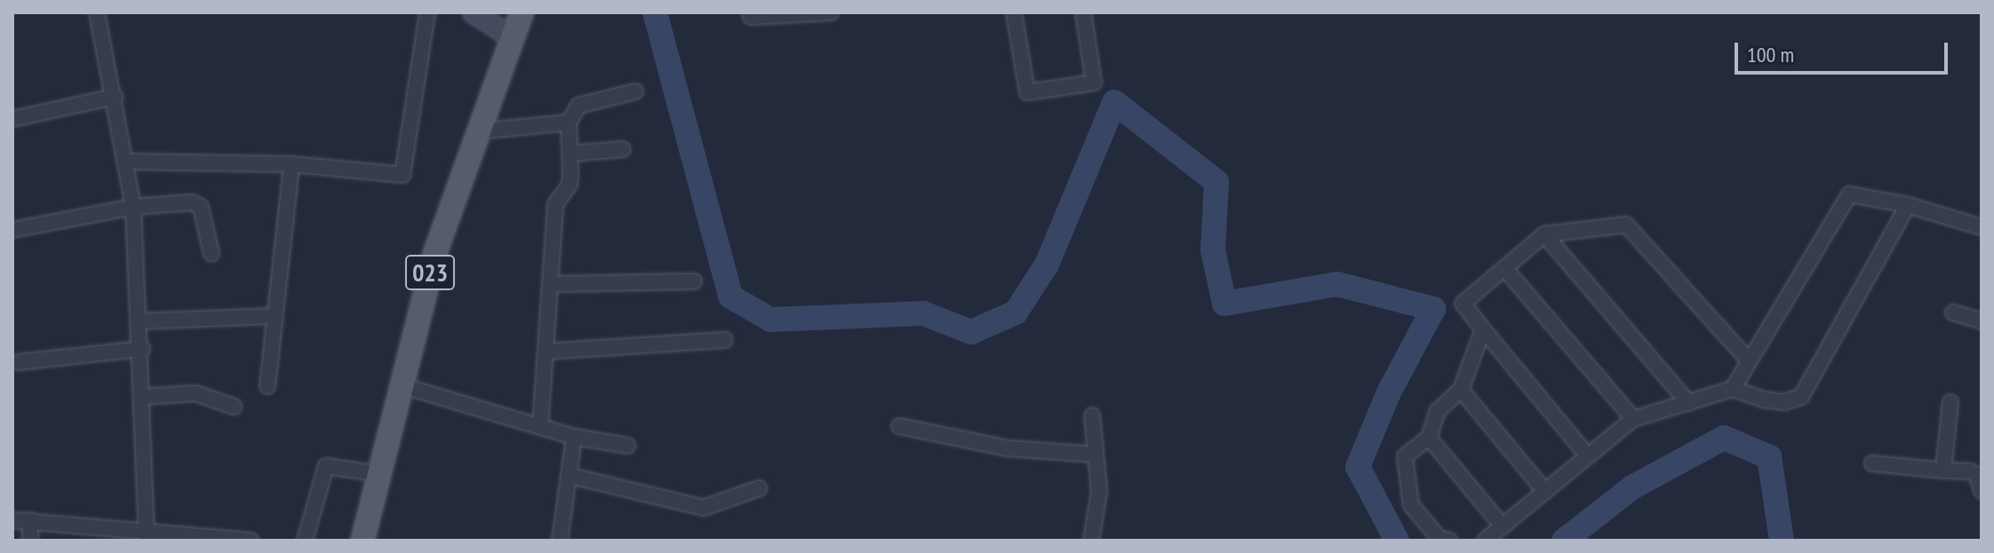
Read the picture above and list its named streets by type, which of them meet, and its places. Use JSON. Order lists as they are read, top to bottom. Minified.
{"streets":{"main road":["023"]},"scale_bar":"100 m"}
